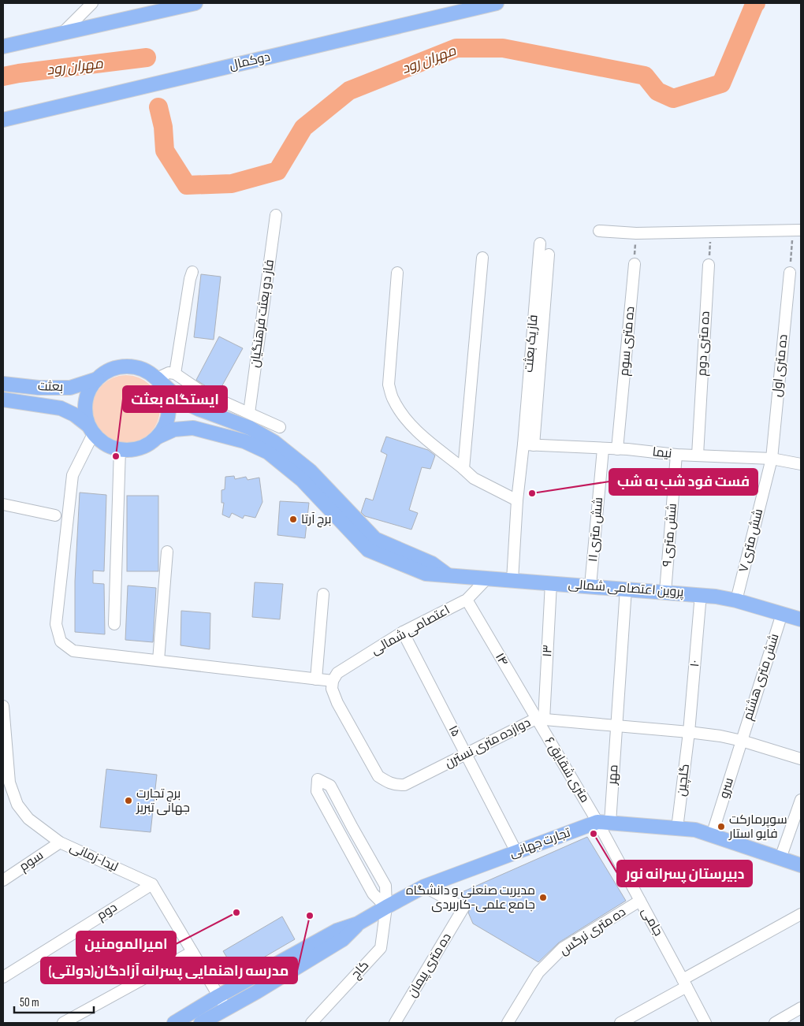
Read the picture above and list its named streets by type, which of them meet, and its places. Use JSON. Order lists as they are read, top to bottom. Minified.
{"streets":{"main road":["دوکمال","بعثت","پروین اعتصامی شمالی","تجارت جهانی"],"street":["فاز دو بعثت فرهنگیان","ده متری سوم","فاز یک بعثت","ده متری دوم","ده متری اول","نیما","۱۱ شش متری","۹ شش متری","۷ شش متری","اعتصامی شمالی","۱۳","۱۴","۱۰","شش متری هشتم","۱۵","دوازده متری نسترن","۶ متری شقایق","مهر","گلچین","سرو","لیدا-زمانی","سوم","دوم","جامی","ده متری نرگس","ده متری پیمان","کاج"]},"crossings":[["ده متری سوم","نیما"],["فاز یک بعثت","نیما"],["ده متری دوم","نیما"],["ده متری اول","نیما"],["ده متری اول","۷ شش متری"],["بعثت","پروین اعتصامی شمالی"],["نیما","۱۱ شش متری"],["نیما","۹ شش متری"],["نیما","۷ شش متری"],["۱۱ شش متری","پروین اعتصامی شمالی"],["۹ شش متری","پروین اعتصامی شمالی"],["۷ شش متری","پروین اعتصامی شمالی"],["پروین اعتصامی شمالی","اعتصامی شمالی"],["پروین اعتصامی شمالی","۱۳"],["پروین اعتصامی شمالی","۱۰"],["پروین اعتصامی شمالی","شش متری هشتم"],["پروین اعتصامی شمالی","مهر"],["اعتصامی شمالی","۱۴"],["اعتصامی شمالی","۱۵"],["اعتصامی شمالی","دوازده متری نسترن"],["۱۳","۱۴"],["۱۳","دوازده متری نسترن"],["۱۳","۶ متری شقایق"],["۱۴","دوازده متری نسترن"],["۱۴","۶ متری شقایق"],["۱۰","دوازده متری نسترن"],["۱۰","گلچین"],["شش متری هشتم","دوازده متری نسترن"],["شش متری هشتم","سرو"],["۱۵","دوازده متری نسترن"],["۱۵","تجارت جهانی"],["دوازده متری نسترن","۶ متری شقایق"],["دوازده متری نسترن","مهر"],["دوازده متری نسترن","گلچین"],["دوازده متری نسترن","سرو"],["۶ متری شقایق","مهر"],["۶ متری شقایق","تجارت جهانی"],["۶ متری شقایق","جامی"],["مهر","تجارت جهانی"],["مهر","جامی"],["گلچین","تجارت جهانی"],["سرو","تجارت جهانی"],["تجارت جهانی","جامی"],["تجارت جهانی","ده متری پیمان"],["تجارت جهانی","کاج"],["لیدا-زمانی","سوم"],["لیدا-زمانی","دوم"],["جامی","ده متری نرگس"]],"water":["مهران رود"],"places":["ایستگاه بعثت","فست فود شب به شب","برج آرتا","برج تجارت جهانی تبریز","سوپرمارکت فایو استار","دبیرستان پسرانه نور","مدیریت صنعنی و دانشگاه جامع علمی-کاربردی","امیرالمومنین","مدرسه راهنمایی پسرانه آزادگان(دولتی)"],"scale_bar":"50 m"}
